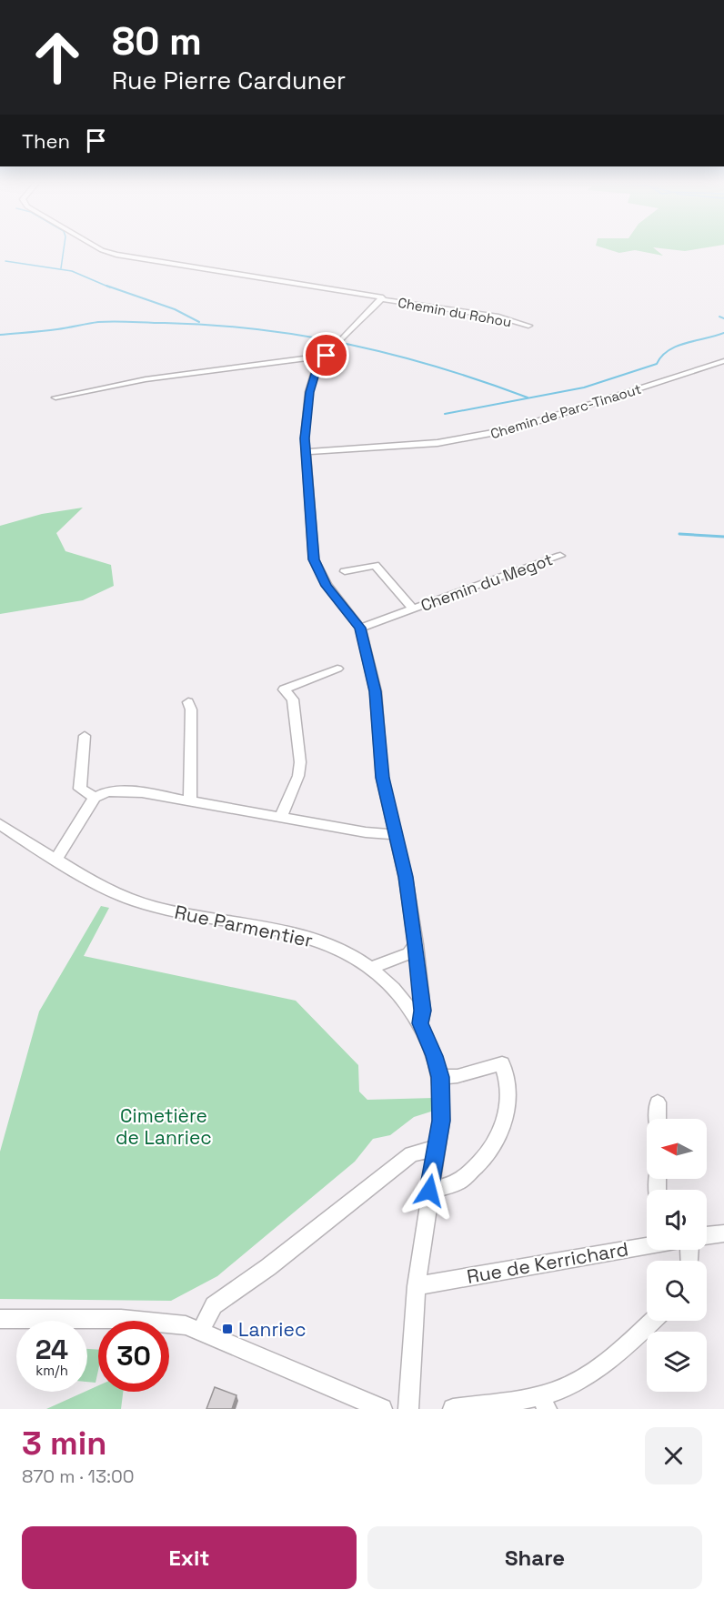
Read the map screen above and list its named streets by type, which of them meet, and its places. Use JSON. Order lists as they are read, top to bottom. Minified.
{"streets":{"street":["Chemin du Rohou","Chemin de Parc-Tinaout","Chemin du Megot","Rue Parmentier","Rue de Kerrichard"]},"crossings":[["Rue Parmentier","Rue de Kerrichard"]],"parks":["Cimetière de Lanriec"],"places":{"transit":["Lanriec"]},"north":"left","page":{"turn":["80 m","Rue Pierre Carduner"],"then":"Then","speed":"24 km/h","limit":"30","heading":["3 min","870 m · 13:00"],"buttons":["Exit","Share"]}}
